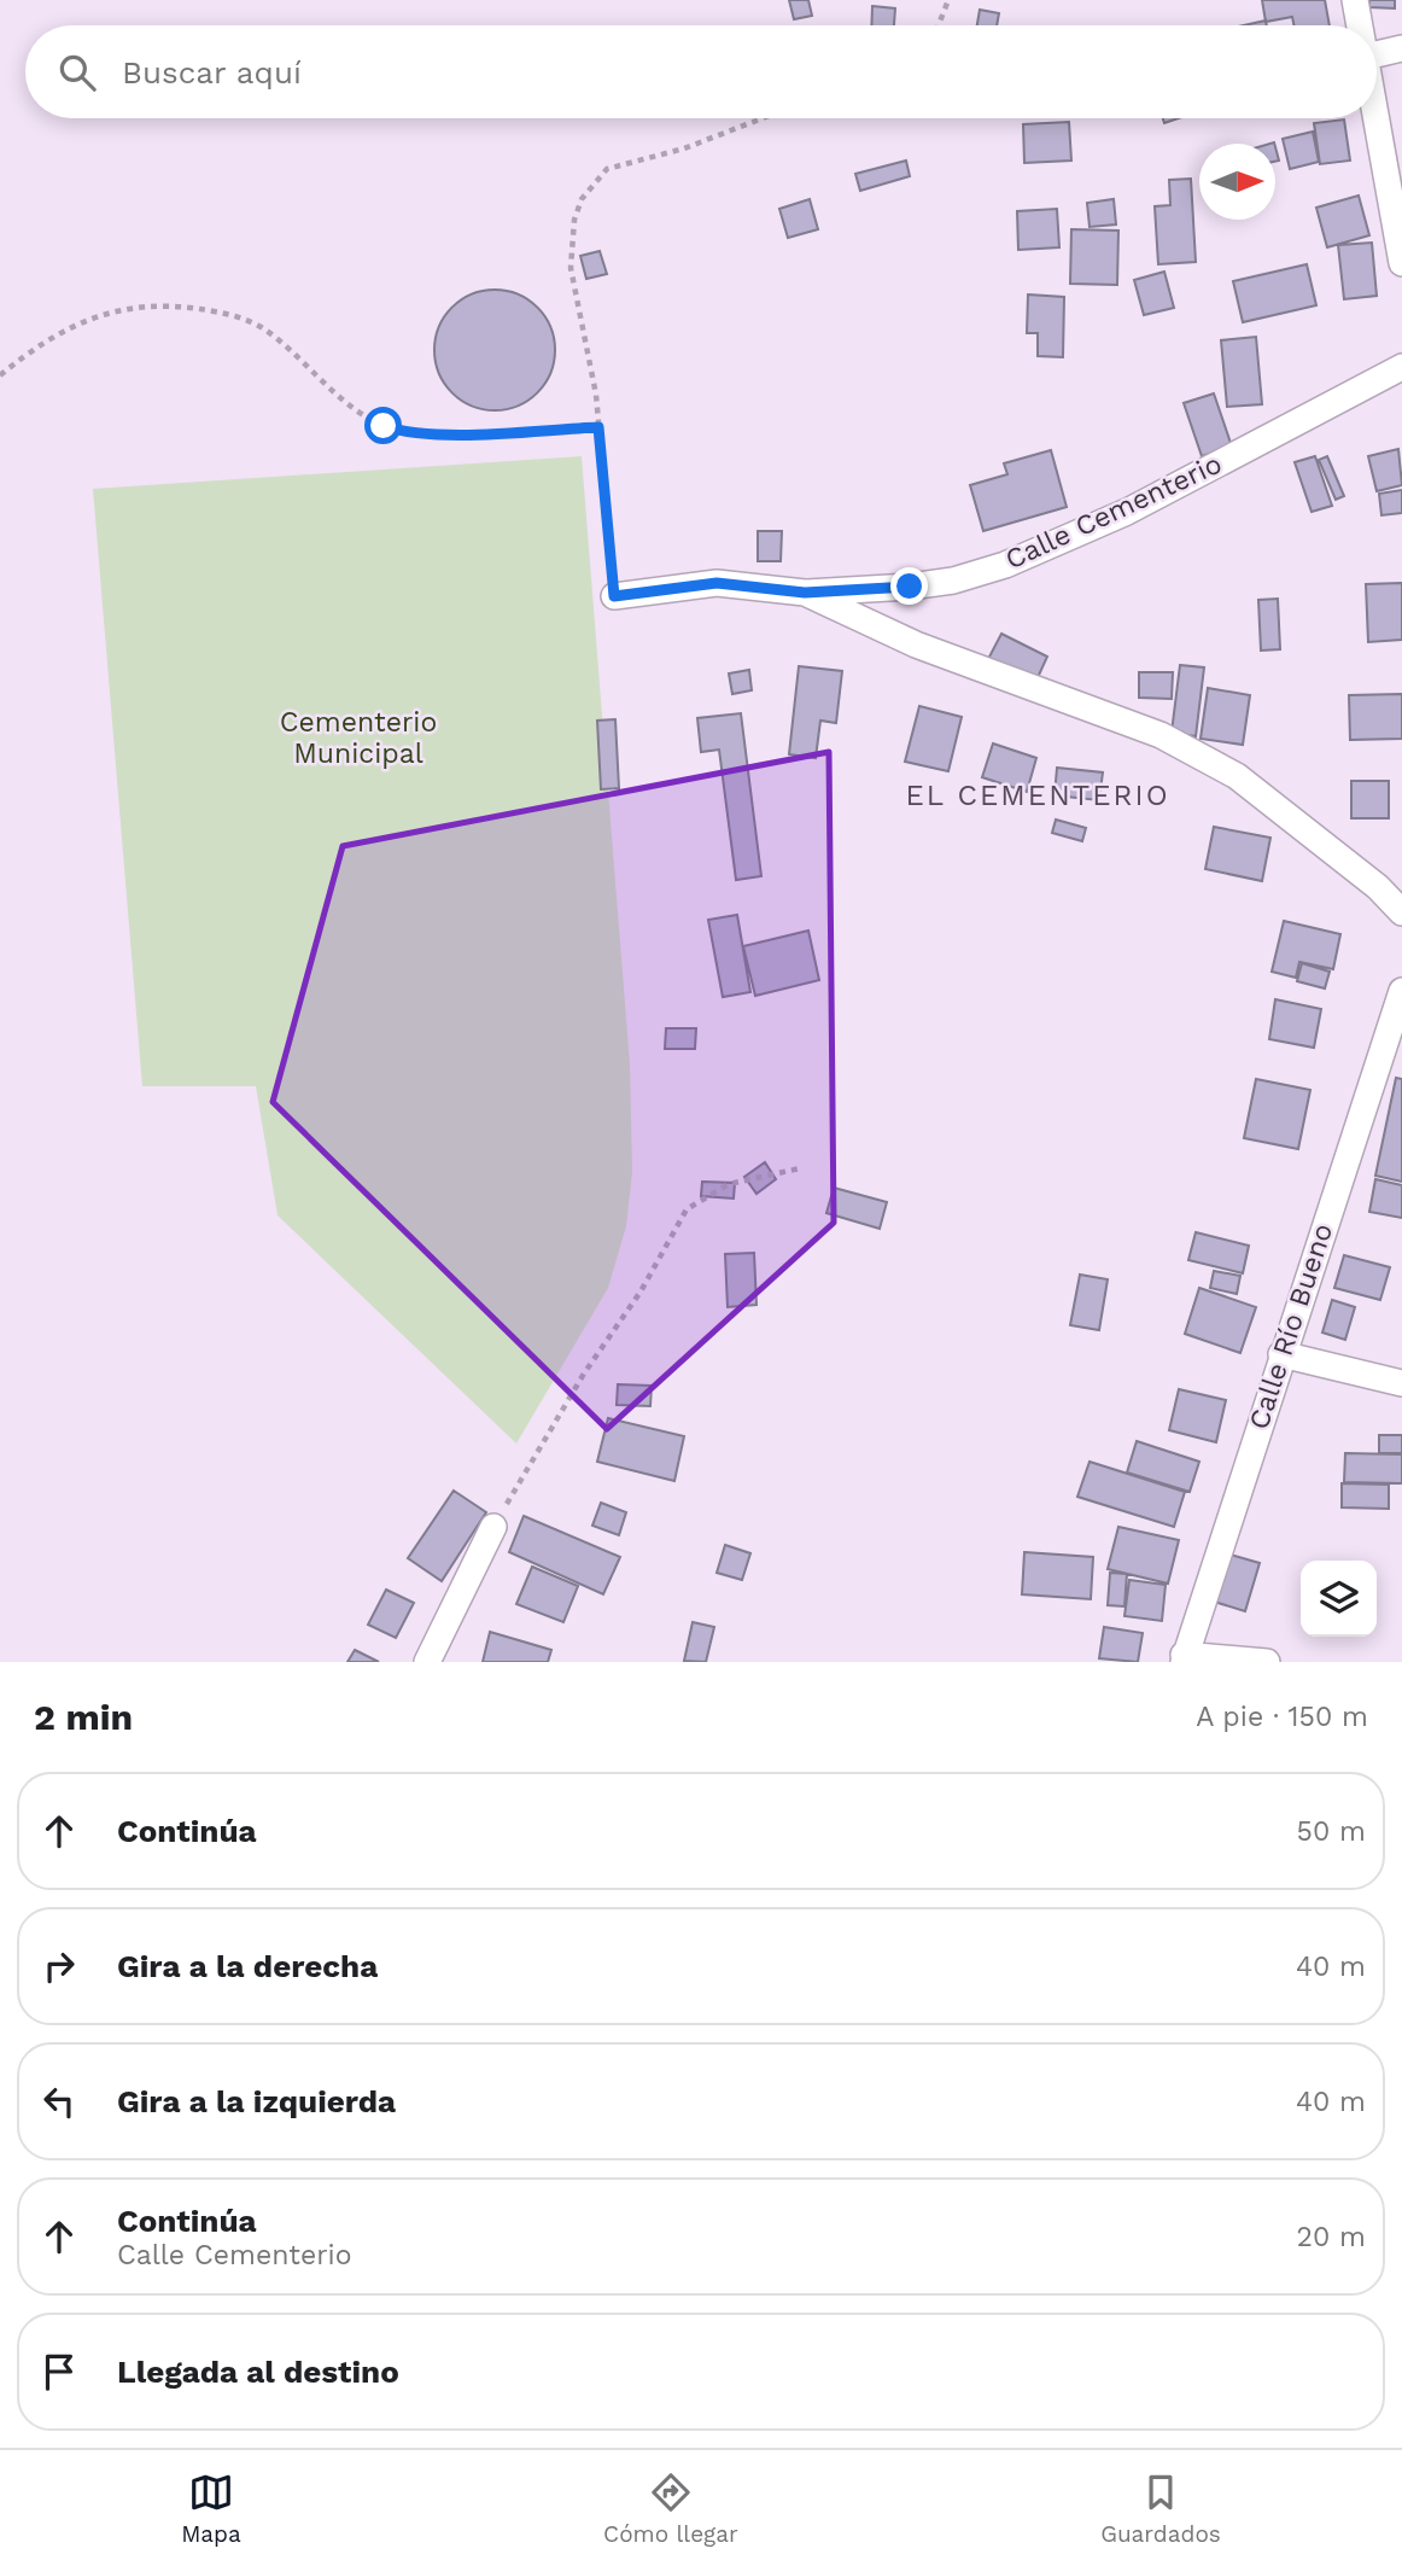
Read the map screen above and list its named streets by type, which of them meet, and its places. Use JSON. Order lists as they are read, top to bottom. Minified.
{"streets":{"street":["Calle Cementerio","Calle Río Bueno"]},"districts":["EL CEMENTERIO"],"parks":["Cementerio Municipal"],"north":"right","page":{"search":"Buscar aquí","heading":["2 min","A pie · 150 m"],"list":[["Continúa","50 m"],["Gira a la derecha","40 m"],["Gira a la izquierda","40 m"],["Continúa","Calle Cementerio","20 m"],"Llegada al destino"],"nav":["Mapa","Cómo llegar","Guardados"]}}
